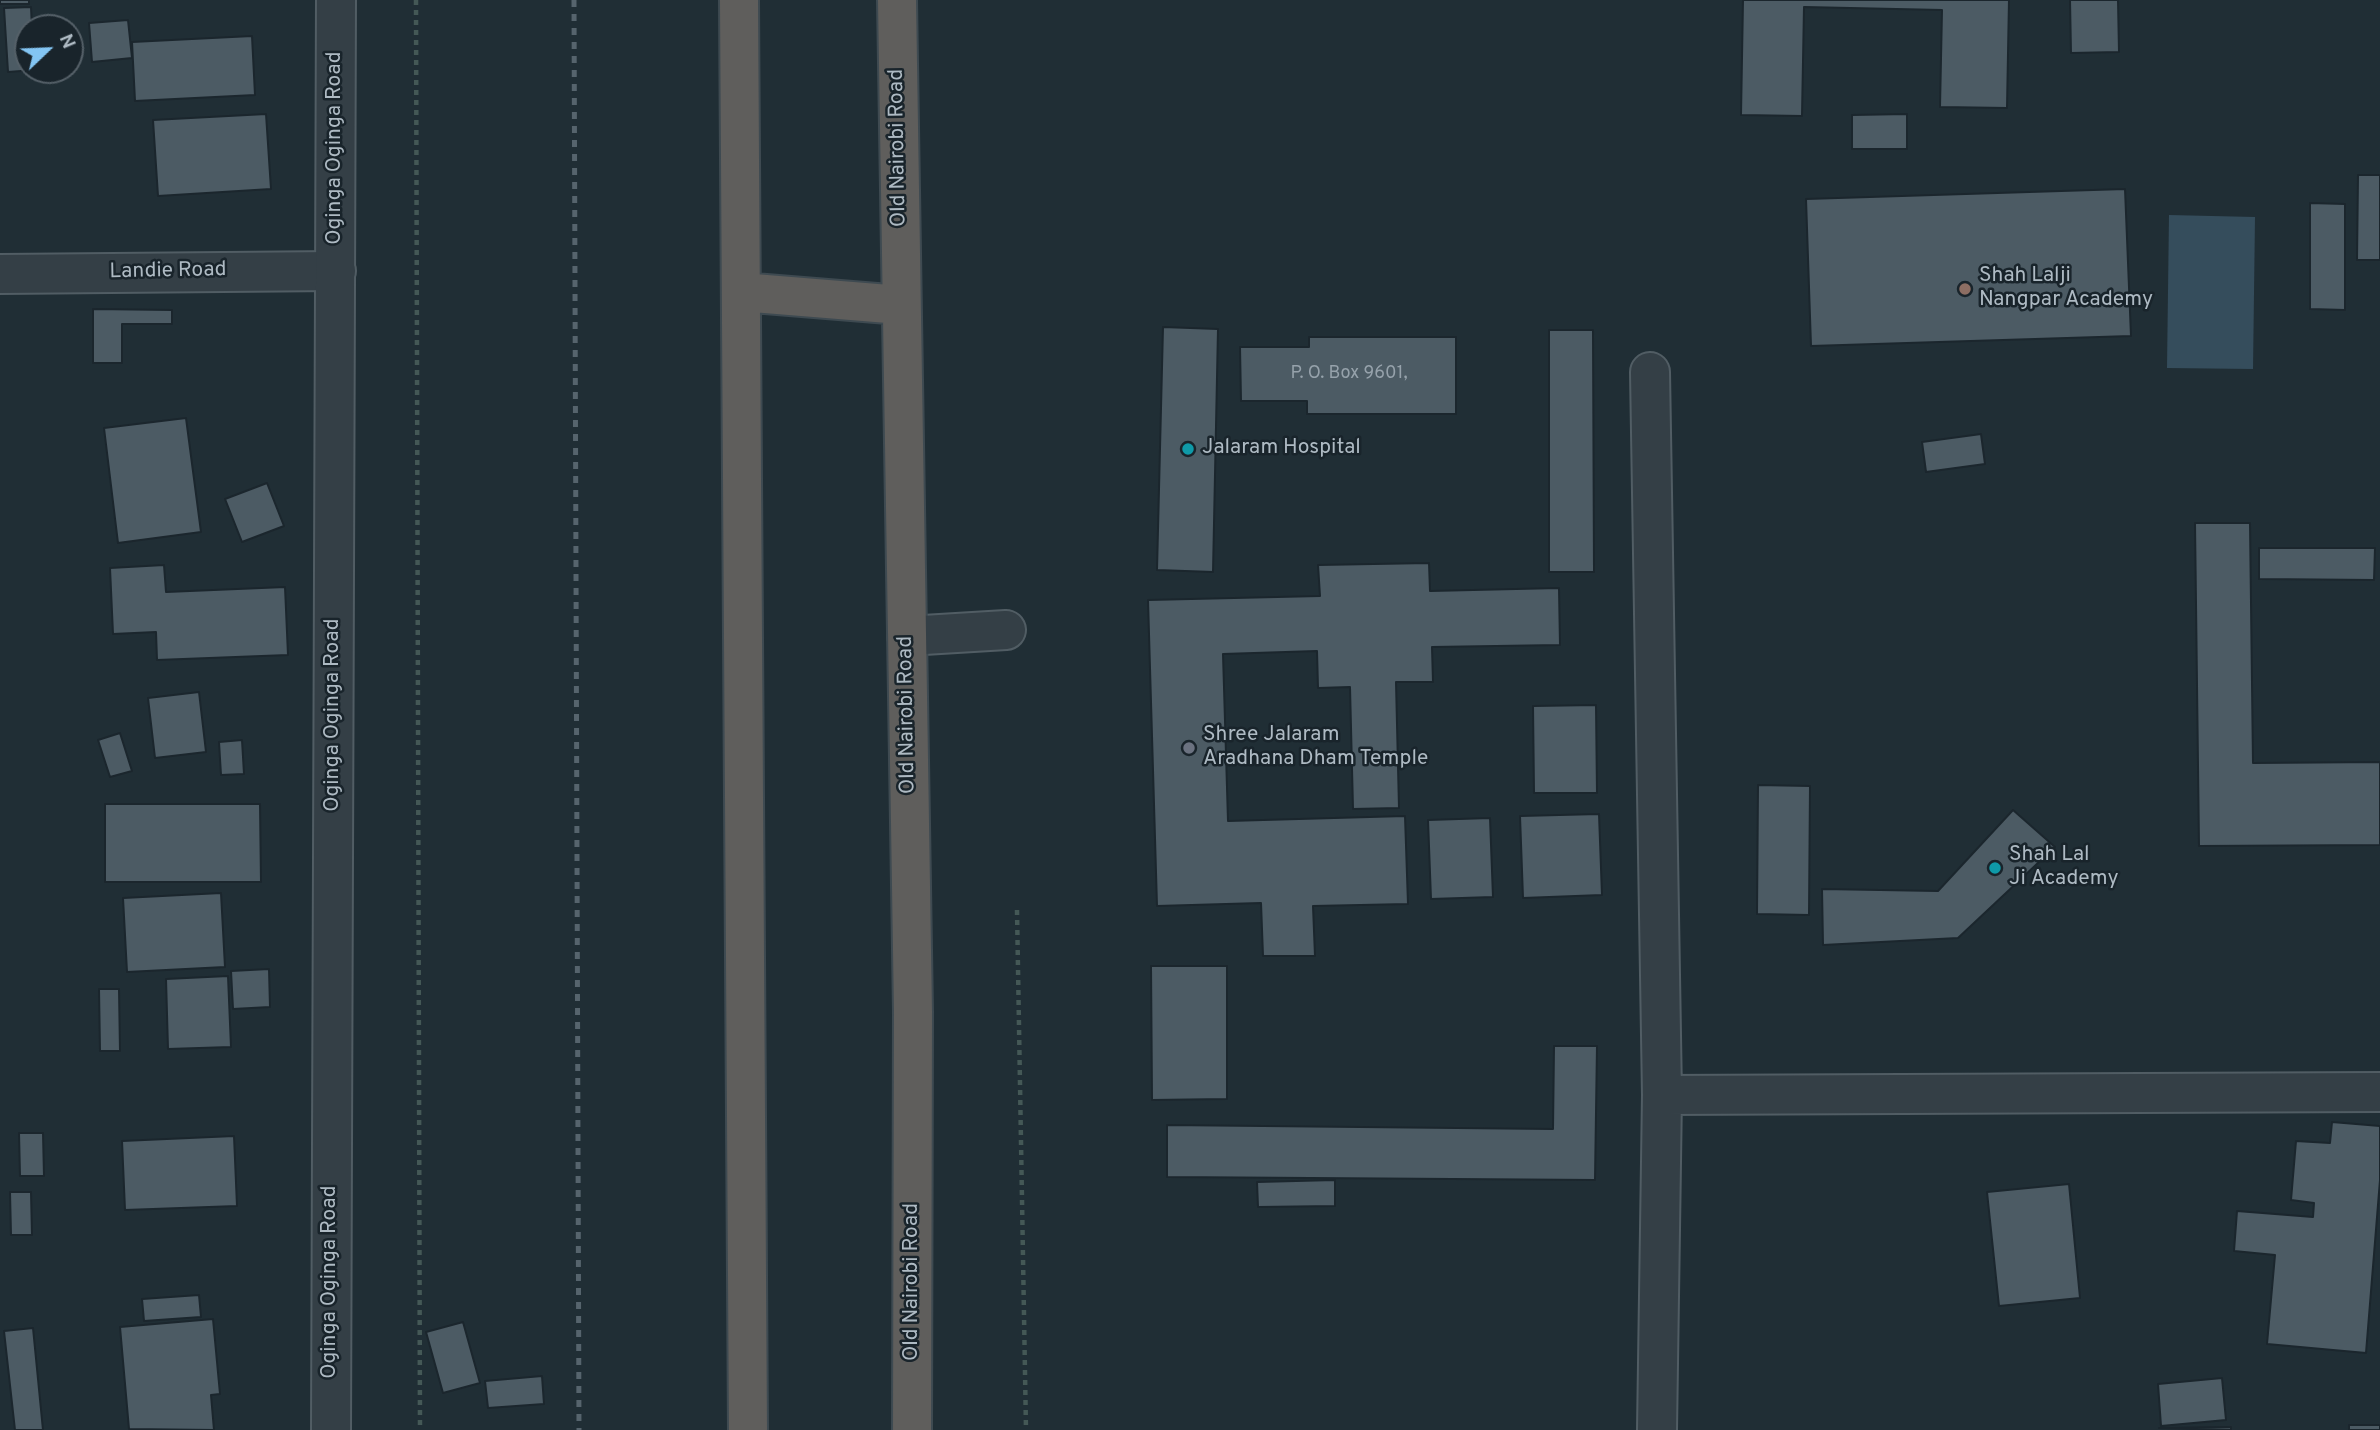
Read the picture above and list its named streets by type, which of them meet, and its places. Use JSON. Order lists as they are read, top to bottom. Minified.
{"streets":{"highway":["Old Nairobi Road"],"street":["Oginga Oginga Road","Landie Road"]},"crossings":[["Oginga Oginga Road","Landie Road"]],"places":["Shah Lalji Nangpar Academy","Jalaram Hospital","Shree Jalaram Aradhana Dham Temple","Shah Lal Ji Academy"],"house_numbers":["P. O. Box 9601,"],"north":"top right"}
